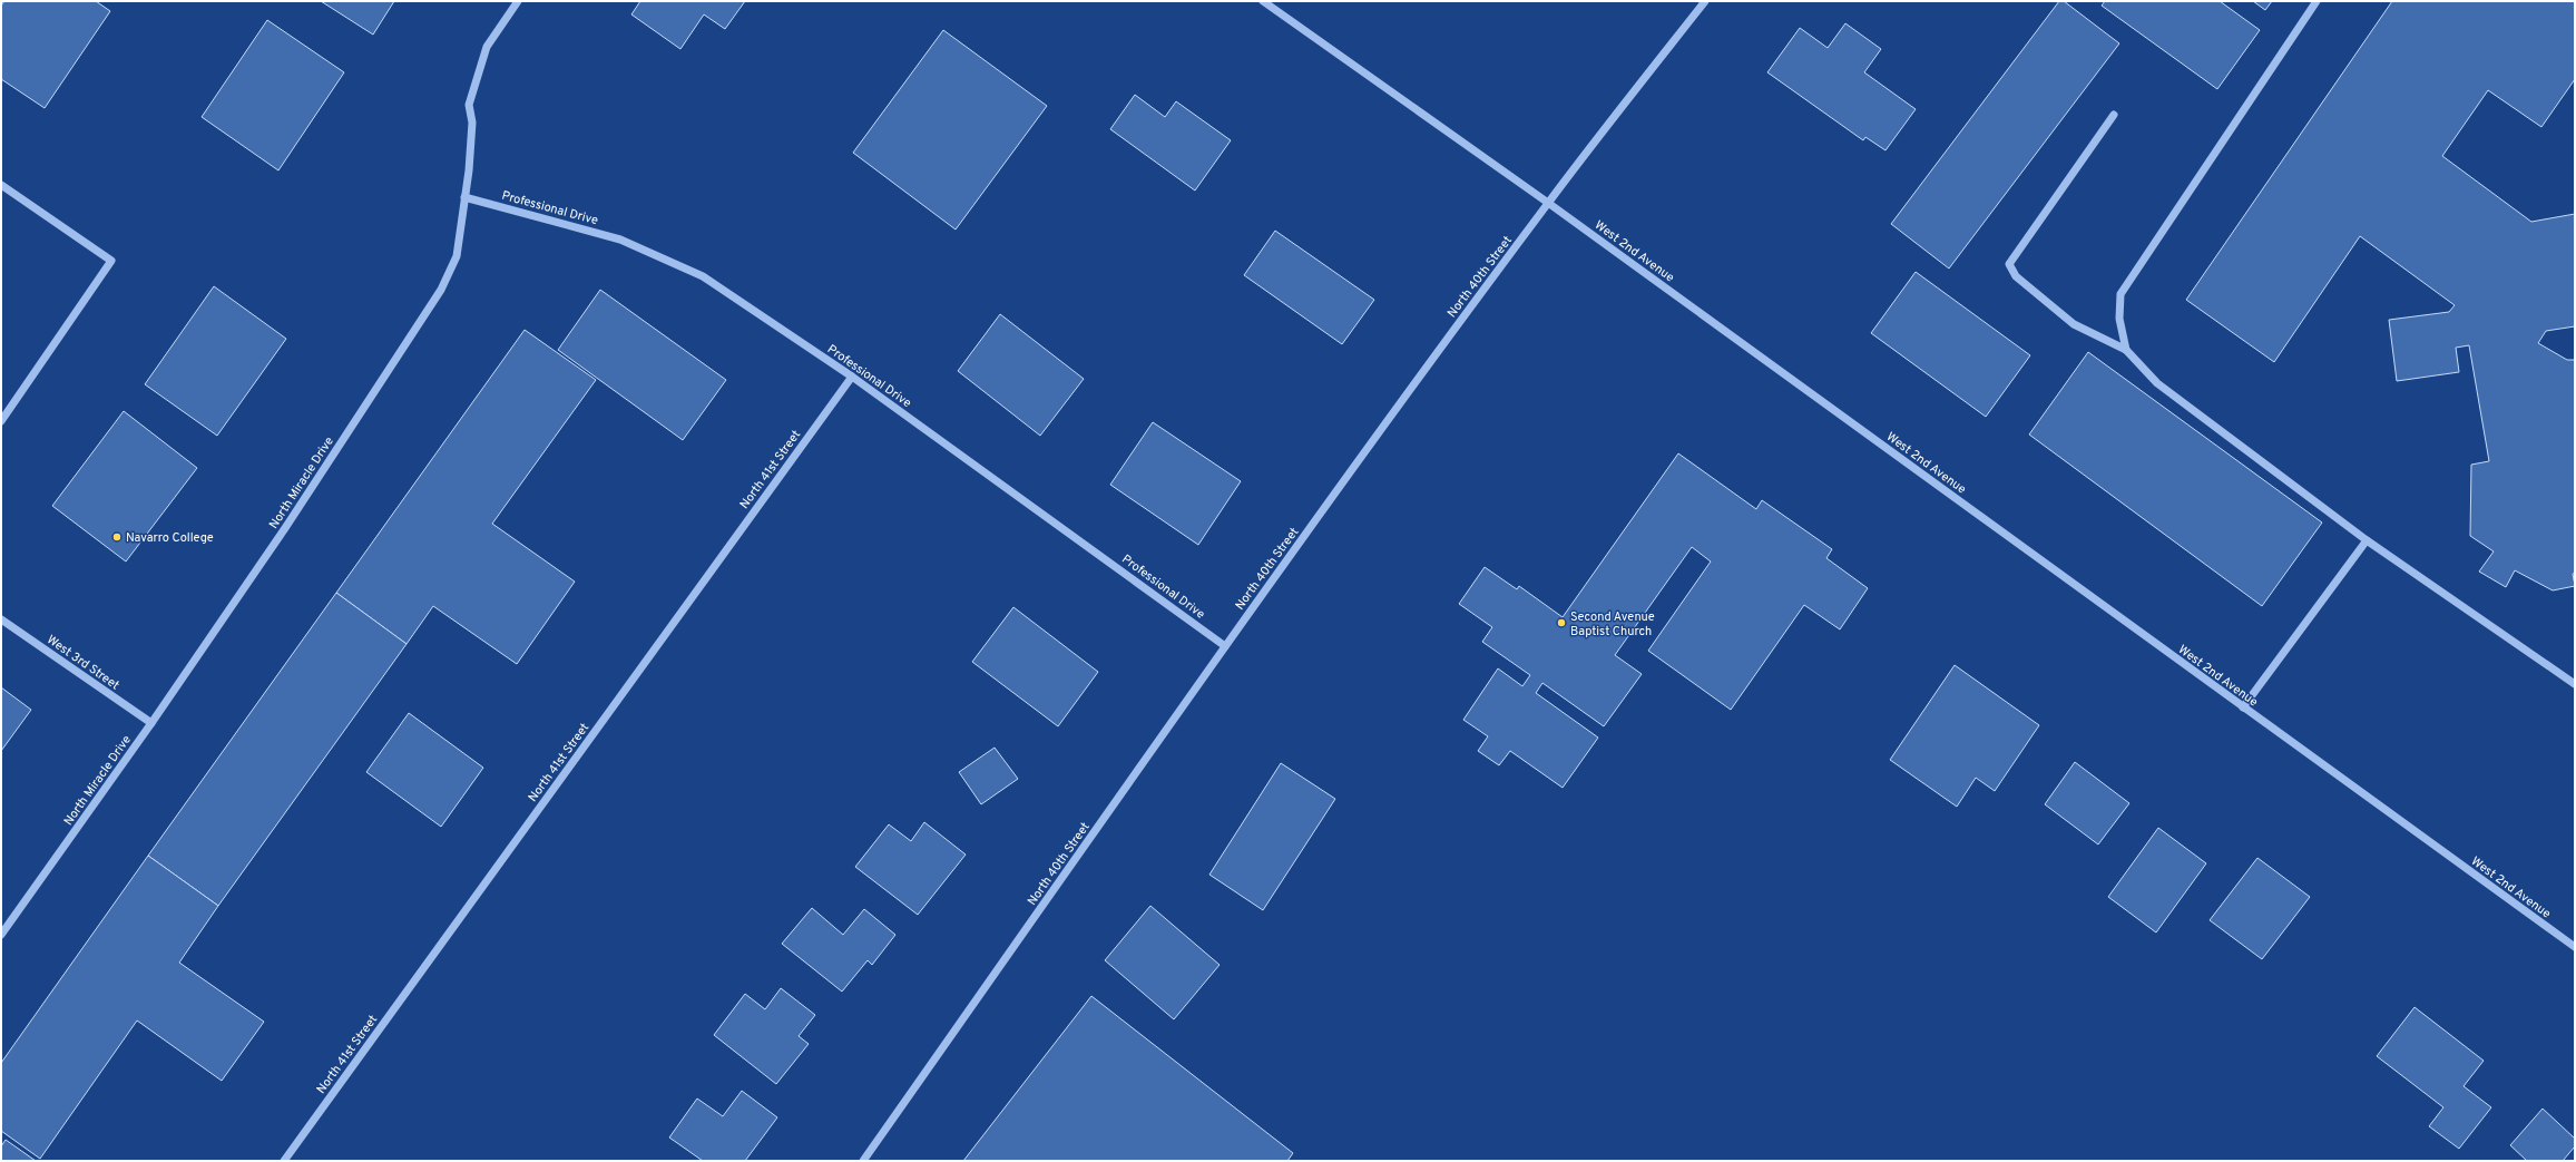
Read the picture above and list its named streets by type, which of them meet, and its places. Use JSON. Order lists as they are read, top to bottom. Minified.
{"streets":{"street":["Professional Drive","West 2nd Avenue","North 40th Street","North 41st Street","North Miracle Drive","West 3rd Street"]},"crossings":[["Professional Drive","North 40th Street"],["Professional Drive","North 41st Street"],["Professional Drive","North Miracle Drive"],["West 2nd Avenue","North 40th Street"],["North Miracle Drive","West 3rd Street"]],"places":["Navarro College","Second Avenue Baptist Church"]}
